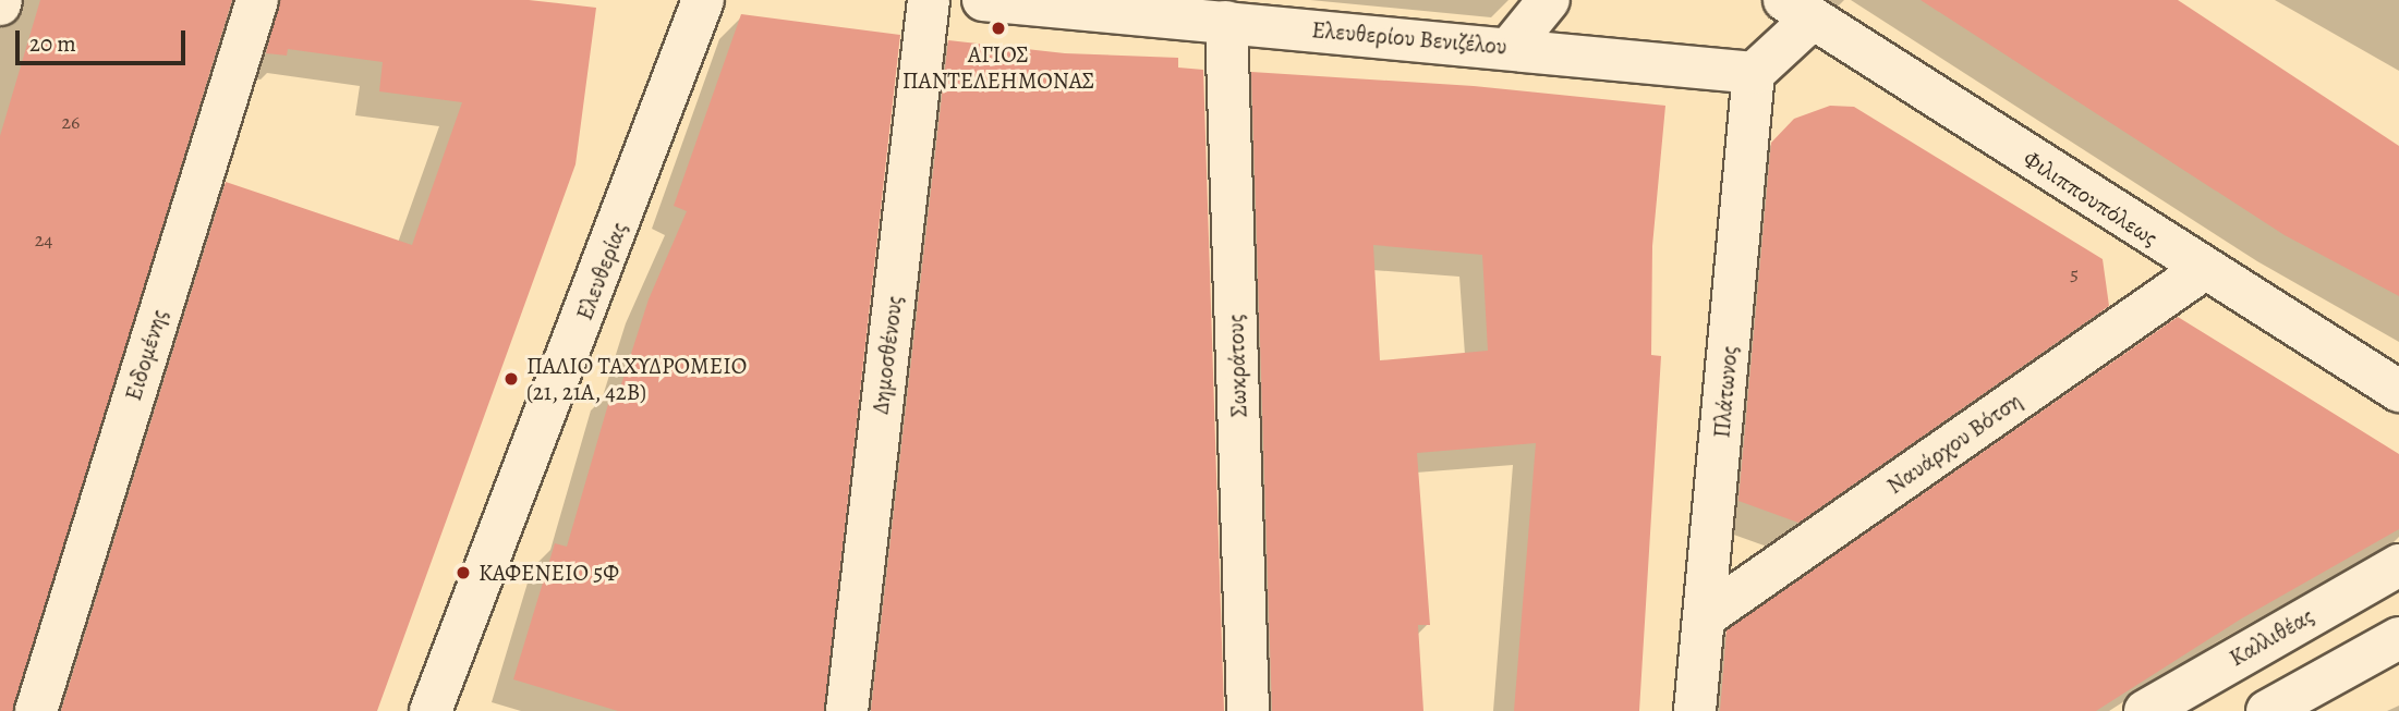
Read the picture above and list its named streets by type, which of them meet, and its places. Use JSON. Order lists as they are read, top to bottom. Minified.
{"streets":{"street":["Ελευθερίου Βενιζέλου","Φιλιππουπόλεως","Ελευθερίας","Ειδομένης","Δημοσθένους","Σωκράτους","Πλάτωνος","Ναυάρχου Βότση","Καλλιθέας"]},"crossings":[["Ελευθερίου Βενιζέλου","Σωκράτους"],["Ελευθερίου Βενιζέλου","Πλάτωνος"],["Φιλιππουπόλεως","Ναυάρχου Βότση"],["Πλάτωνος","Ναυάρχου Βότση"]],"places":["ΑΓΙΟΣ ΠΑΝΤΕΛΕΗΜΟΝΑΣ","ΠΑΛΙΟ ΤΑΧΥΔΡΟΜΕΙΟ (21, 21Α, 42Β)","ΚΑΦΕΝΕΙΟ 5Φ"],"house_numbers":["26","24","5"],"scale_bar":"20 m"}
